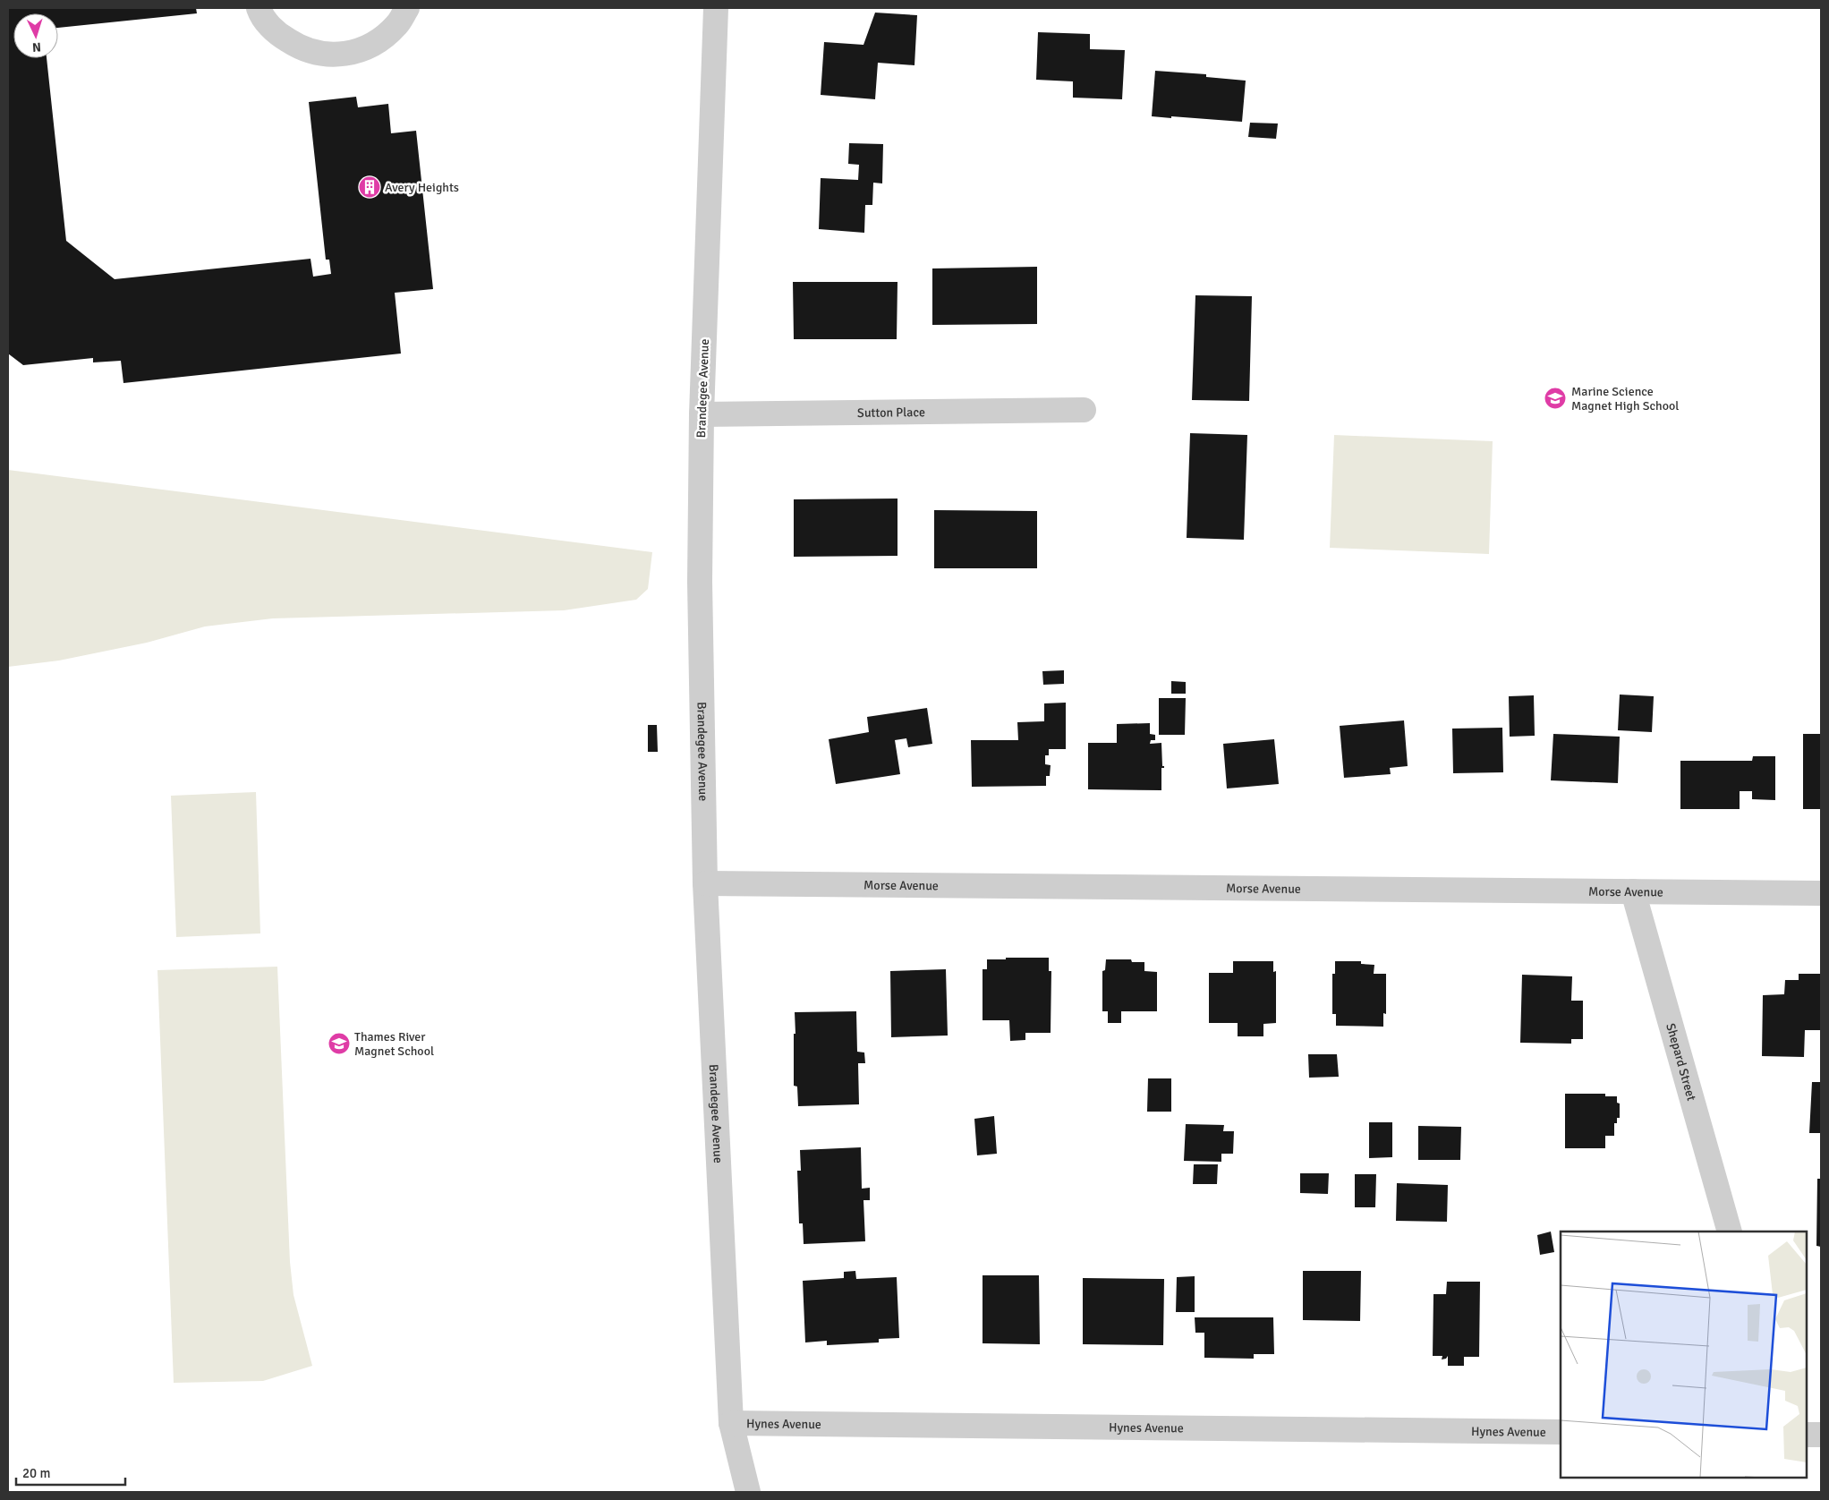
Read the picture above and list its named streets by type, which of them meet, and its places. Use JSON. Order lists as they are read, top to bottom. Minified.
{"streets":{"street":["Brandegee Avenue","Sutton Place","Morse Avenue","Shepard Street","Hynes Avenue"]},"crossings":[["Brandegee Avenue","Sutton Place"],["Brandegee Avenue","Morse Avenue"],["Brandegee Avenue","Hynes Avenue"],["Morse Avenue","Shepard Street"]],"places":{"building":["Avery Heights"],"school or university":["Marine Science Magnet High School","Thames River Magnet School"]},"scale_bar":"20 m","north":"bottom"}
